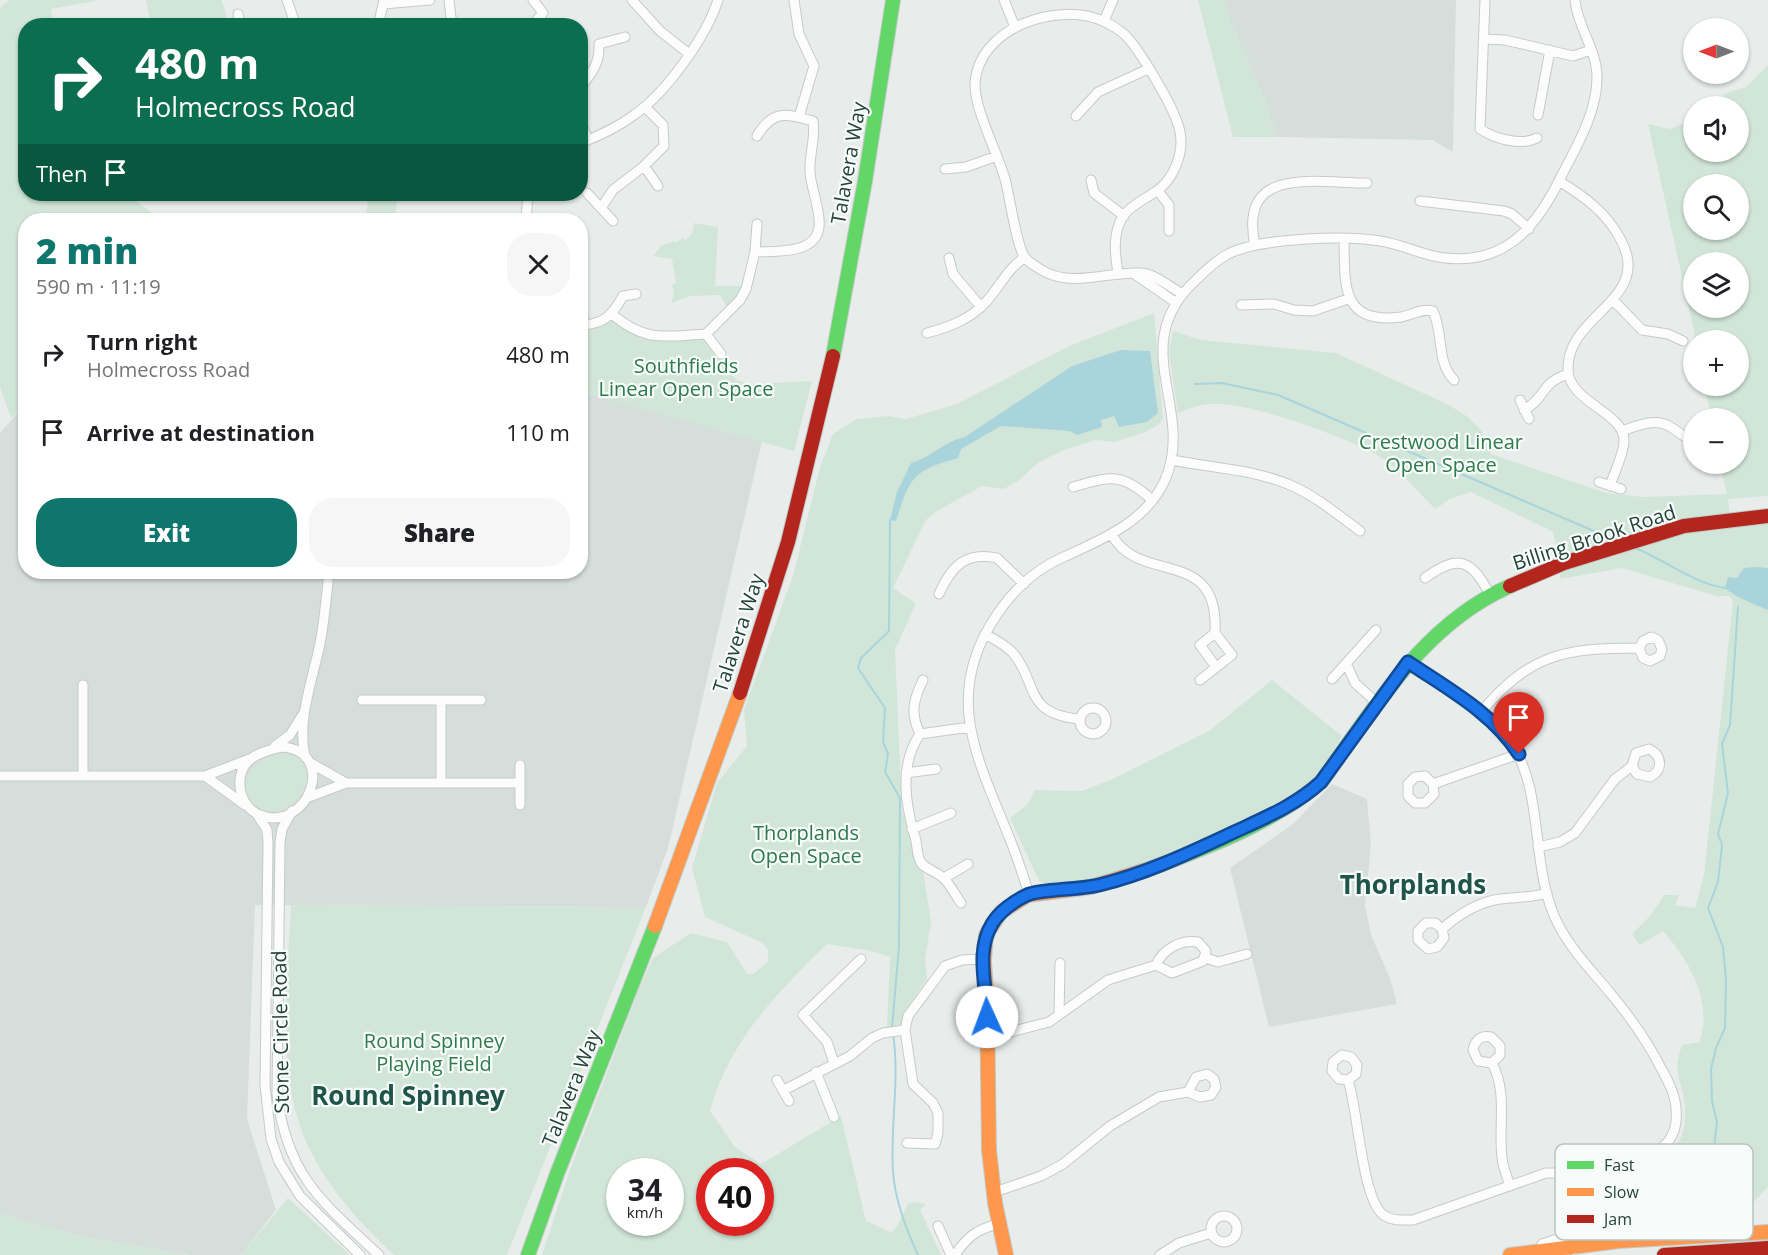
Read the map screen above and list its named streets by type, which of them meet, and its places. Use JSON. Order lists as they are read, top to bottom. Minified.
{"streets":{"main road":["Talavera Way","Billing Brook Road"],"street":["Stone Circle Road"]},"districts":["Thorplands","Round Spinney"],"parks":["Southfields Linear Open Space","Crestwood Linear Open Space","Thorplands Open Space","Round Spinney Playing Field"],"legend":["Fast","Slow","Jam"],"north":"left","page":{"map_buttons":["+","−"],"turn":["480 m","Holmecross Road"],"then":"Then","heading":["2 min","590 m · 11:19"],"list":[{"name":"Turn right","note":"Holmecross Road","value":"480 m"},{"name":"Arrive at destination","value":"110 m"}],"buttons":["Exit","Share"],"speed":"34 km/h","limit":"40"}}
